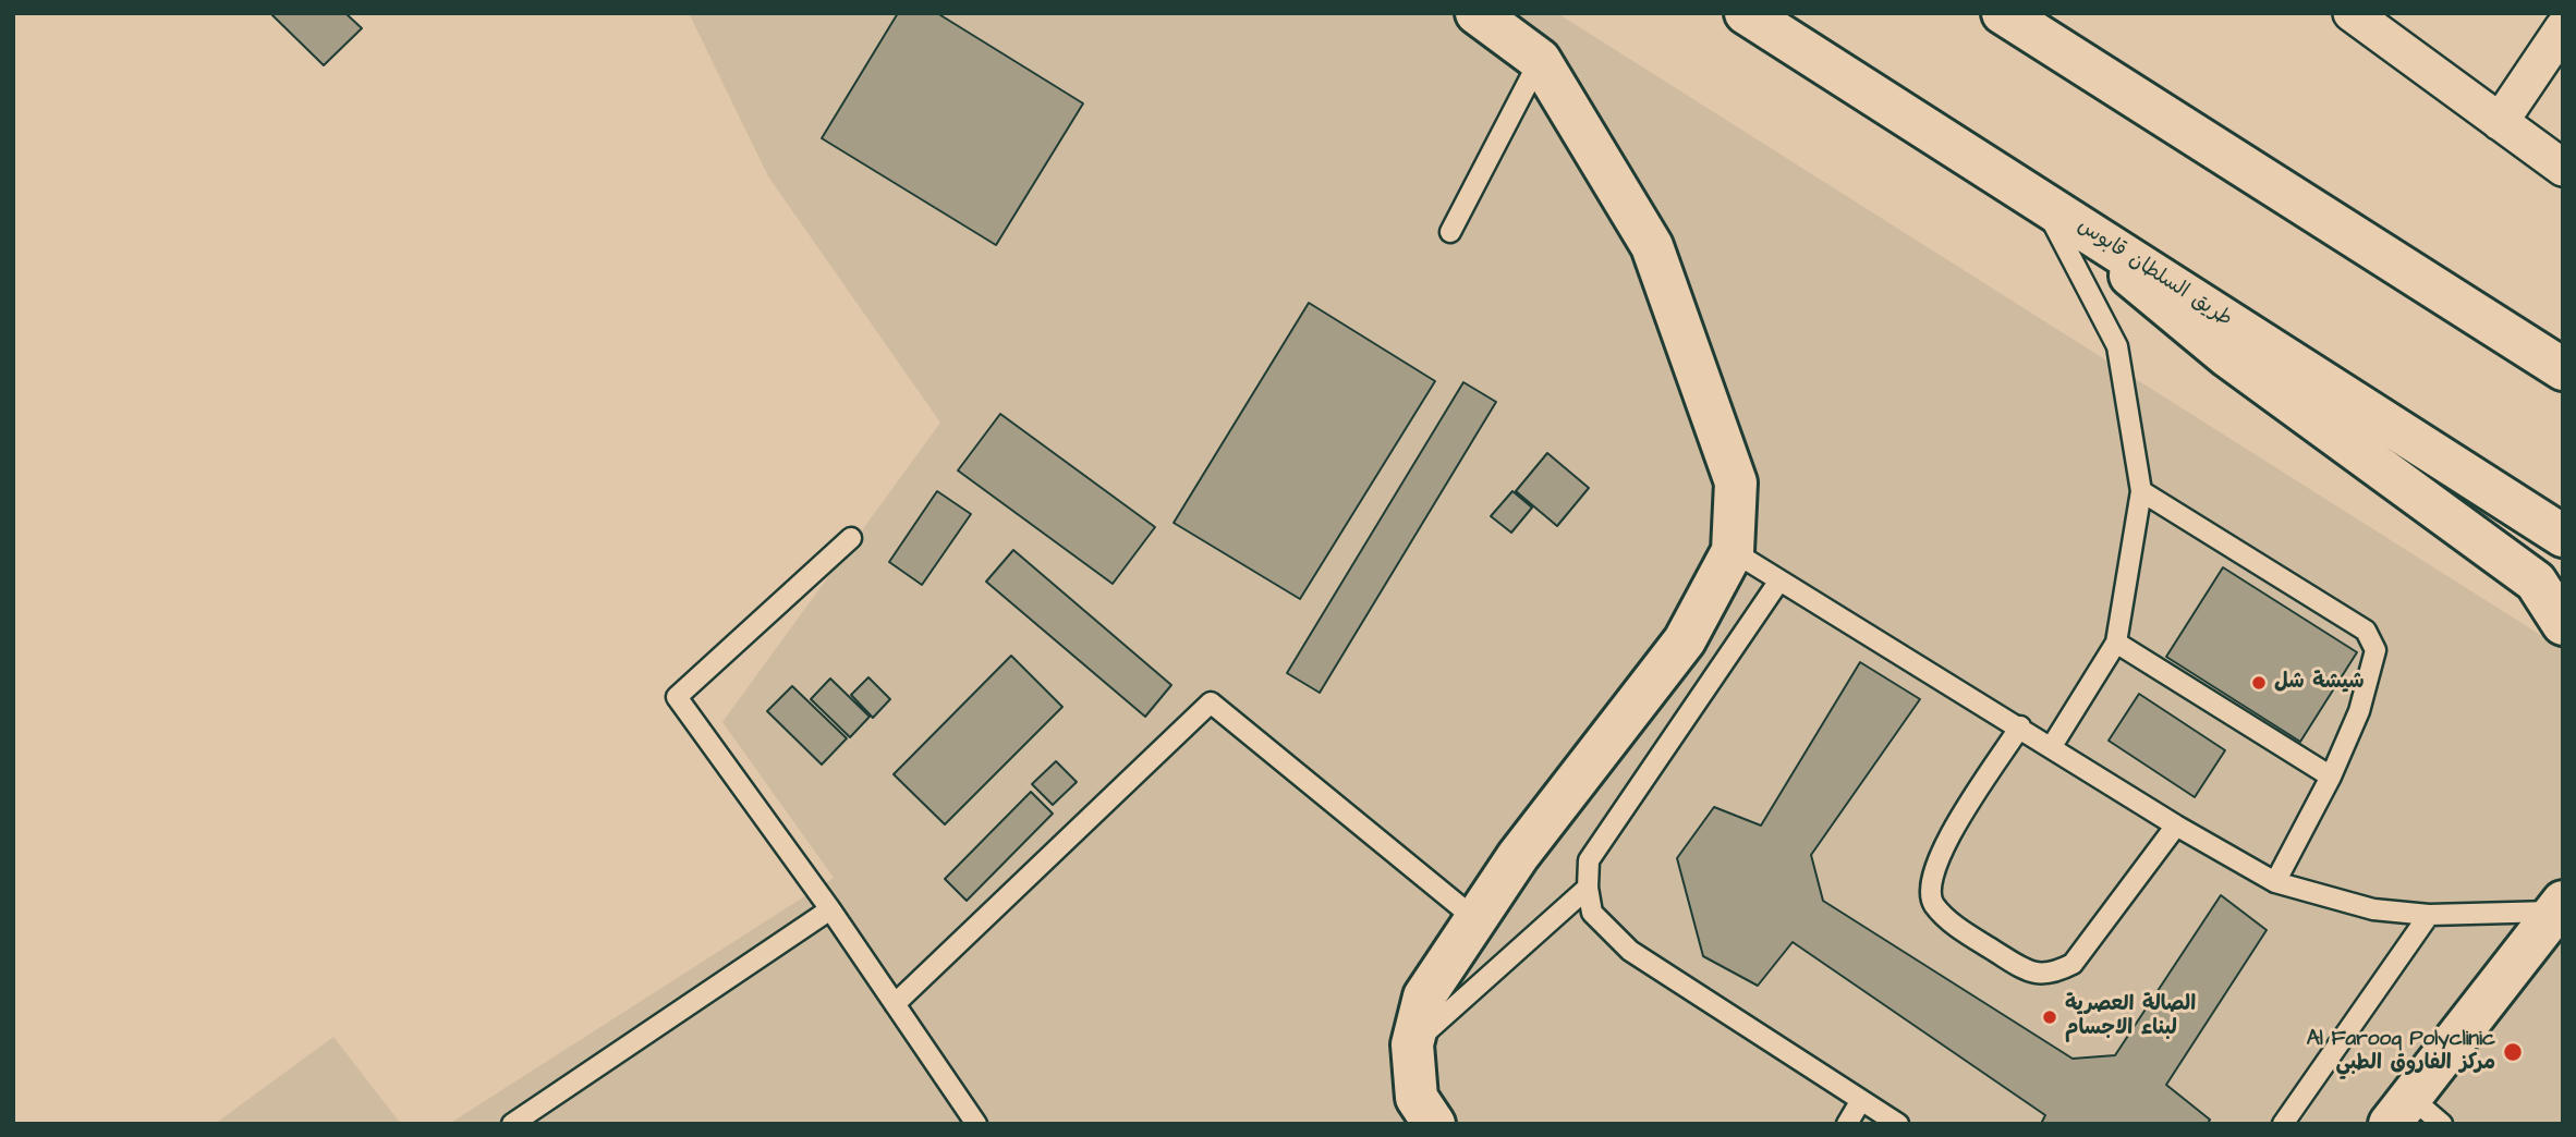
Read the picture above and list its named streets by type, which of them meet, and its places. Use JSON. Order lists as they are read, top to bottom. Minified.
{"streets":{"main road":["طريق السلطان قابوس"]},"places":["شيشة شل","الصالة العصرية لبناء الاجسام","Al Farooq Polyclinic مركز الفاروق الطبي"]}
